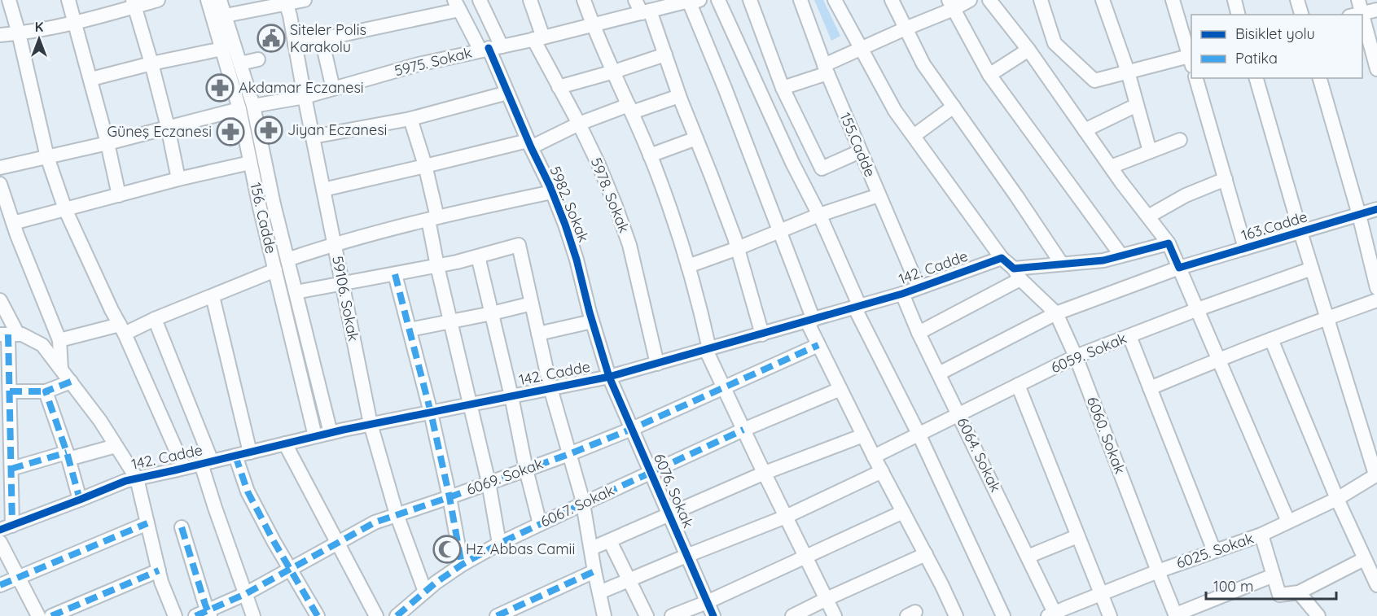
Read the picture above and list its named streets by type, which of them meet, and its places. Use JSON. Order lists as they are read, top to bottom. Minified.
{"streets":{"street":["5975. Sokak","155.Cadde","5978. Sokak","5982. Sokak","156. Cadde","163.Cadde","142. Cadde","59106. Sokak","6059. Sokak","6060. Sokak","6064. Sokak","6069. Sokak","6076. Sokak","6067. Sokak","6025. Sokak"]},"crossings":[["5975. Sokak","5978. Sokak"],["5975. Sokak","5982. Sokak"],["5975. Sokak","156. Cadde"],["5975. Sokak","59106. Sokak"],["155.Cadde","142. Cadde"],["5978. Sokak","142. Cadde"],["5982. Sokak","142. Cadde"],["5982. Sokak","6076. Sokak"],["156. Cadde","142. Cadde"],["163.Cadde","6060. Sokak"],["163.Cadde","6064. Sokak"],["142. Cadde","59106. Sokak"],["142. Cadde","6064. Sokak"],["142. Cadde","6076. Sokak"],["59106. Sokak","6069. Sokak"],["59106. Sokak","6067. Sokak"],["6059. Sokak","6060. Sokak"],["6059. Sokak","6064. Sokak"],["6060. Sokak","6025. Sokak"],["6064. Sokak","6025. Sokak"],["6069. Sokak","6076. Sokak"],["6076. Sokak","6067. Sokak"]],"places":{"public building":["Siteler Polis Karakolu"],"pharmacy":["Akdamar Eczanesi","Jiyan Eczanesi","Güneş Eczanesi"],"mosque":["Hz. Abbas Camii"]},"legend":["Bisiklet yolu","Patika"],"scale_bar":"100 m","north":"top"}
